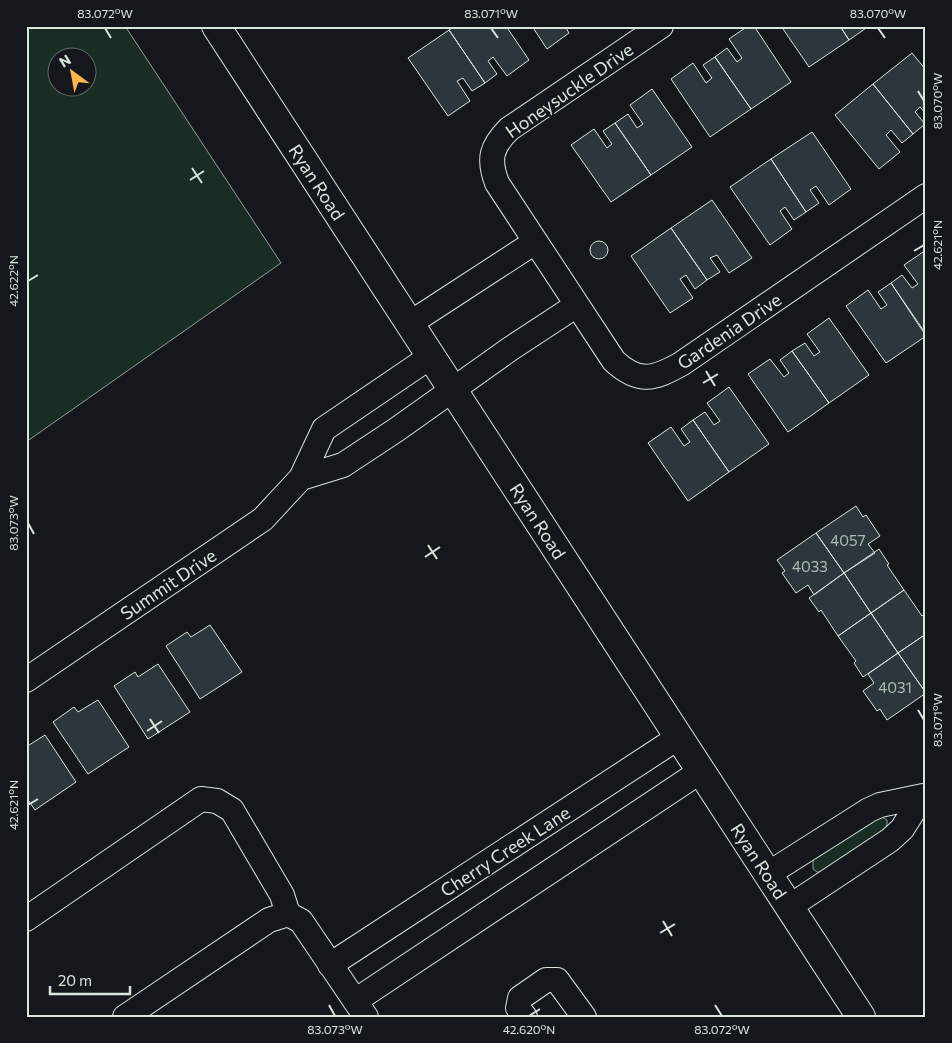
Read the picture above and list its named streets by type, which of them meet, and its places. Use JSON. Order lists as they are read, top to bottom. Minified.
{"streets":{"main road":["Ryan Road"],"street":["Honeysuckle Drive","Gardenia Drive","Summit Drive","Cherry Creek Lane"]},"crossings":[["Honeysuckle Drive","Gardenia Drive"],["Ryan Road","Summit Drive"],["Ryan Road","Cherry Creek Lane"]],"house_numbers":["4057","4033","4031"],"scale_bar":"20 m","north":"top left","coordinates":["83.072°W","83.071°W","83.070°W","42.621°N","42.622°N","83.073°W","42.620°N"]}
